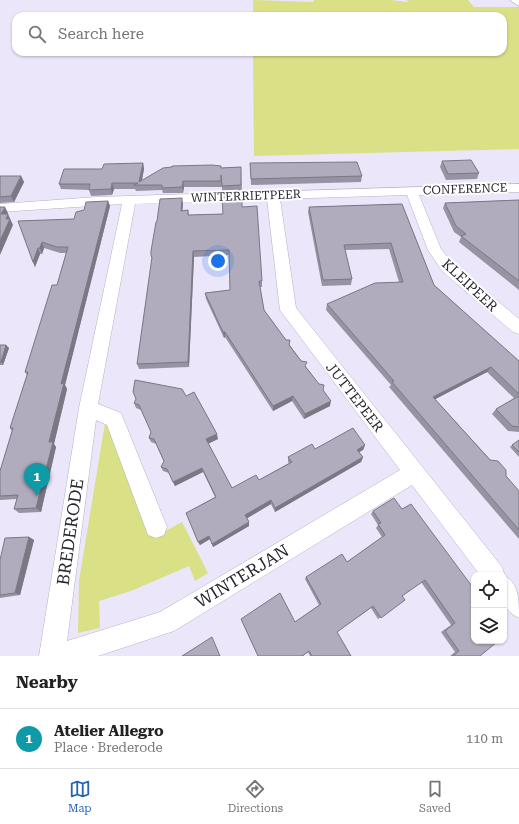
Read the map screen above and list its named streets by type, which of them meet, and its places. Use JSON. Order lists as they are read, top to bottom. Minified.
{"streets":{"street":["CONFERENCE","WINTERRIETPEER","KLEIPEER","JUTTEPEER","BREDERODE","WINTERJAN"]},"crossings":[["CONFERENCE","WINTERRIETPEER"],["CONFERENCE","KLEIPEER"],["WINTERRIETPEER","KLEIPEER"],["WINTERRIETPEER","JUTTEPEER"],["WINTERRIETPEER","BREDERODE"],["JUTTEPEER","WINTERJAN"]],"page":{"search":"Search here","pins":"1","heading":"Nearby","list":[{"mark":"1","name":"Atelier Allegro","note":"Place · Brederode","value":"110 m"}],"nav":["Map","Directions","Saved"]}}
